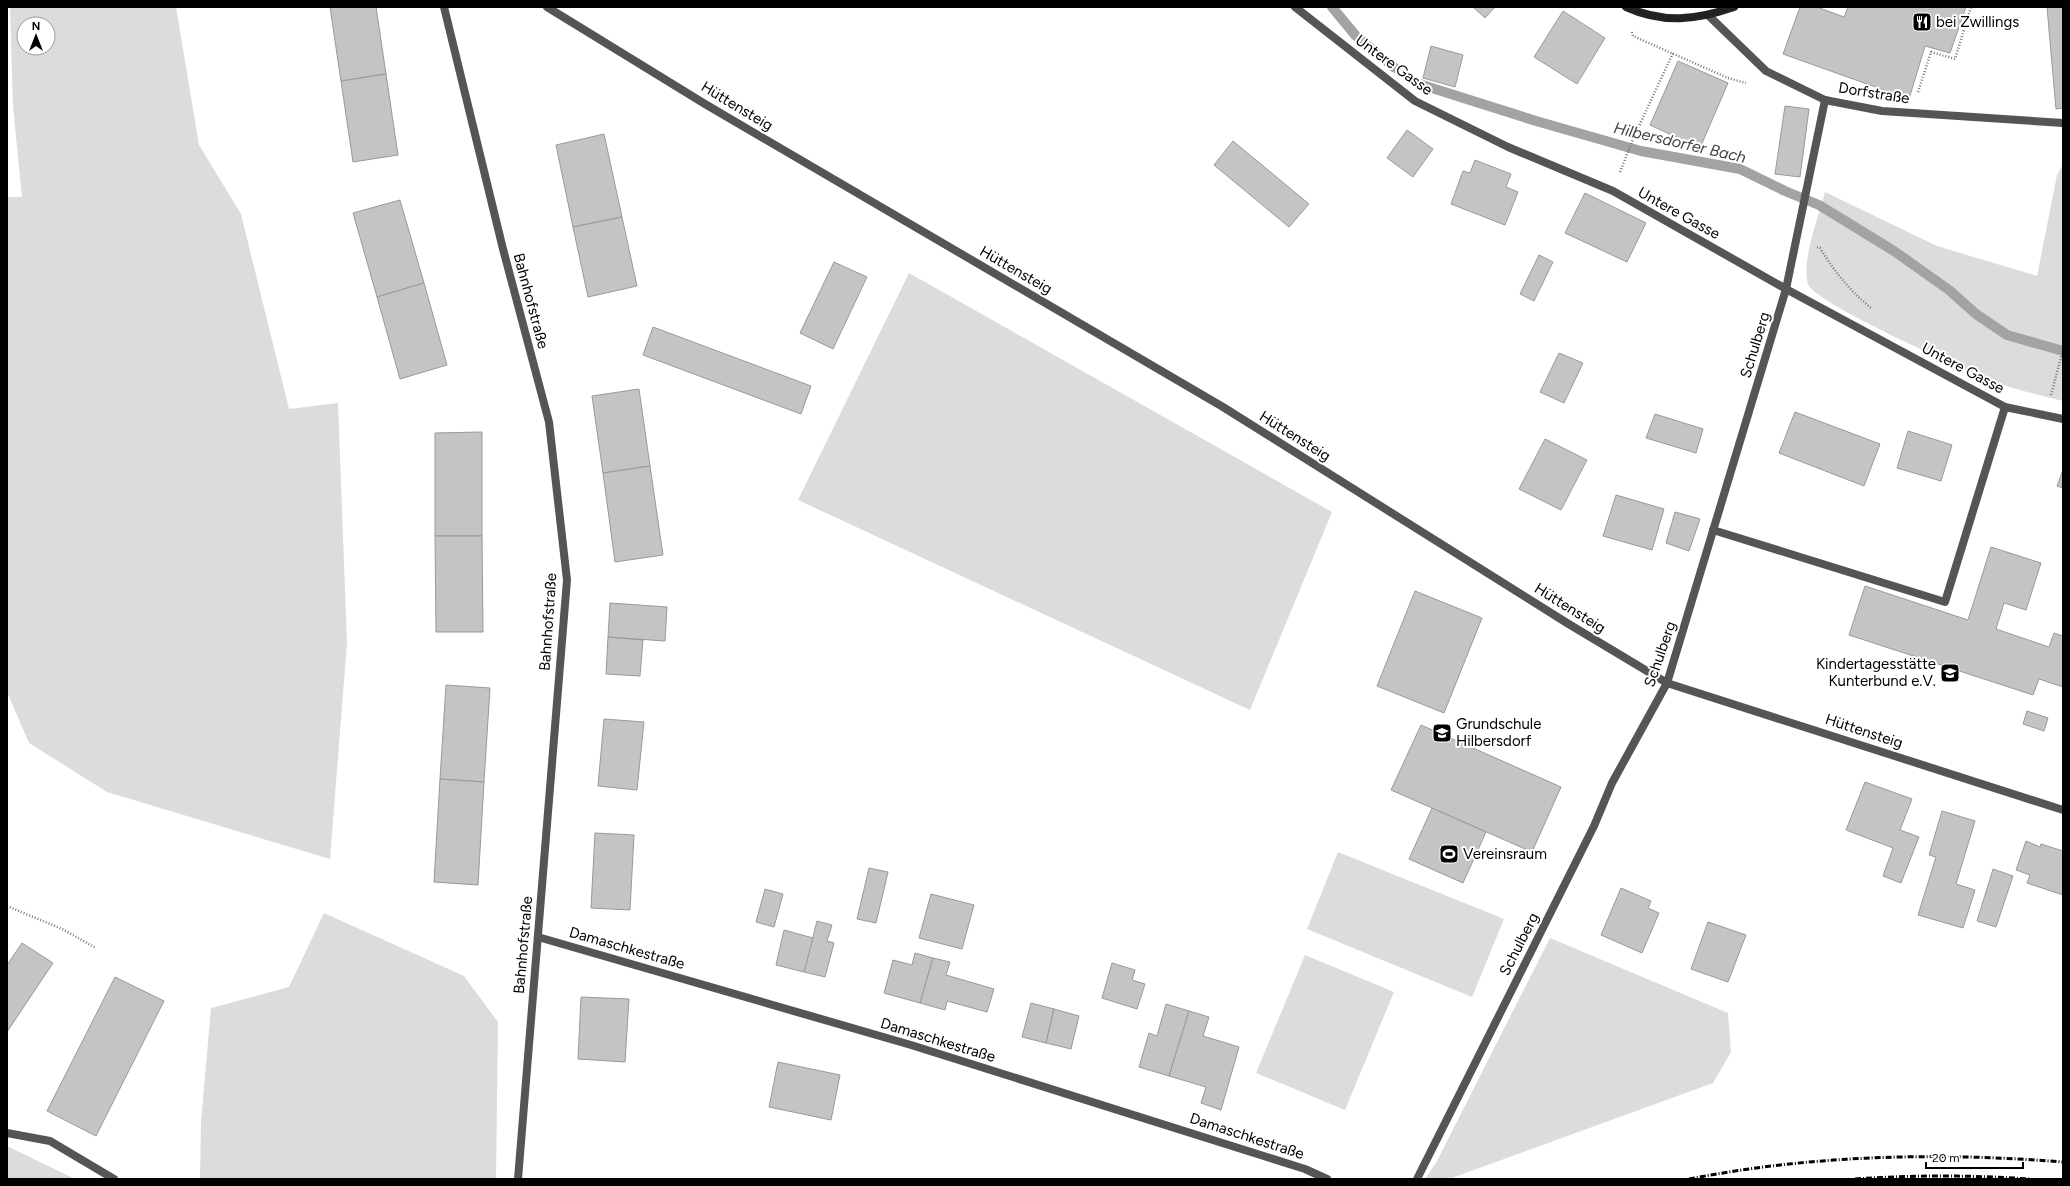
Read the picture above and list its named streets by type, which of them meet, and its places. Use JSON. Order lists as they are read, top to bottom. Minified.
{"streets":{"street":["Untere Gasse","Dorfstraße","Hüttensteig","Bahnhofstraße","Schulberg","Damaschkestraße"]},"crossings":[["Untere Gasse","Schulberg"],["Dorfstraße","Schulberg"],["Hüttensteig","Schulberg"],["Bahnhofstraße","Damaschkestraße"]],"water":["Hilbersdorfer Bach"],"places":{"restaurant":["bei Zwillings"],"school or university":["Kindertagesstätte Kunterbund e.V.","Grundschule Hilbersdorf"],"sports":["Vereinsraum"]},"scale_bar":"20 m","north":"top"}
